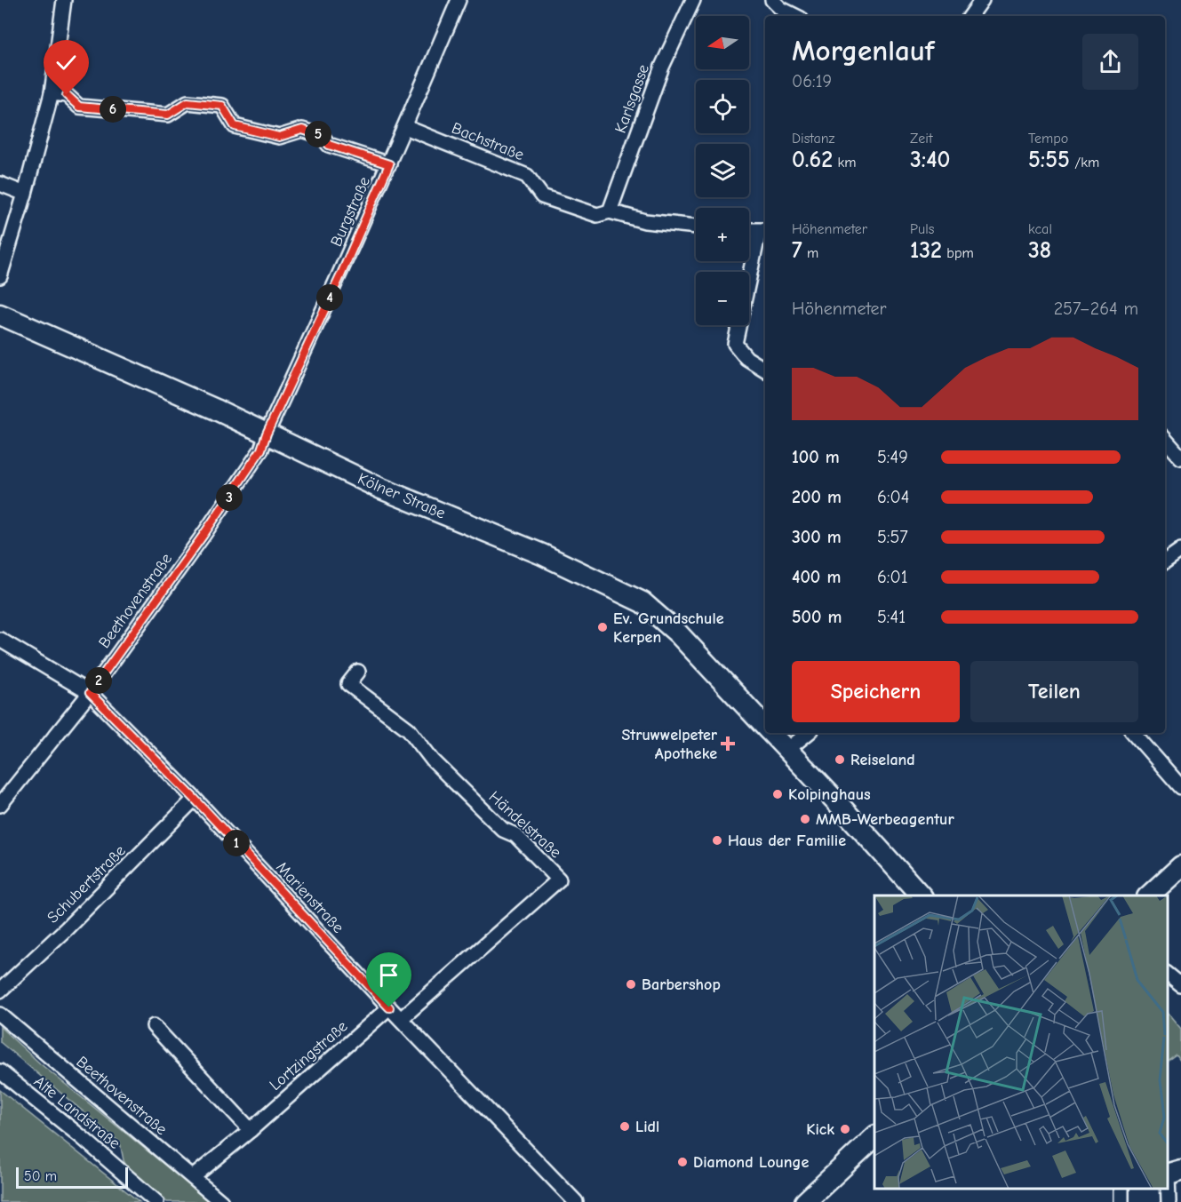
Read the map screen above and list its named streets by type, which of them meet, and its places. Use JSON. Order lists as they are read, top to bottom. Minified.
{"streets":{"main road":["Kölner Straße"],"street":["Karlsgasse","Bachstraße","Burgstraße","Beethovenstraße","Händelstraße","Schubertstraße","Marienstraße","Lortzingstraße","Alte Landstraße"]},"crossings":[["Karlsgasse","Bachstraße"],["Bachstraße","Burgstraße"],["Burgstraße","Kölner Straße"],["Burgstraße","Beethovenstraße"],["Kölner Straße","Beethovenstraße"],["Beethovenstraße","Marienstraße"],["Beethovenstraße","Lortzingstraße"],["Händelstraße","Marienstraße"],["Schubertstraße","Marienstraße"],["Marienstraße","Lortzingstraße"]],"places":{"other":["Ev. Grundschule Kerpen","Reiseland","Kolpinghaus","MMB-Werbeagentur","Haus der Familie","Barbershop","Lidl","Kick","Diamond Lounge"],"health":["Struwwelpeter Apotheke"]},"scale_bar":"50 m","north":"left","page":{"map_buttons":["+","−"],"heading":["Morgenlauf","06:19"],"pins":["6","5","4","3","2","1"],"stats":[["Distanz","0.62 km"],["Zeit","3:40"],["Tempo","5:55 /km"],["Höhenmeter","7 m"],["Puls","132 bpm"],["kcal","38"]],"chart":["Höhenmeter","257–264 m"],"list":[{"name":"100 m","note":"5:49"},{"name":"200 m","note":"6:04"},{"name":"300 m","note":"5:57"},{"name":"400 m","note":"6:01"},{"name":"500 m","note":"5:41"}],"buttons":["Speichern","Teilen"],"scale":"50 m"}}
